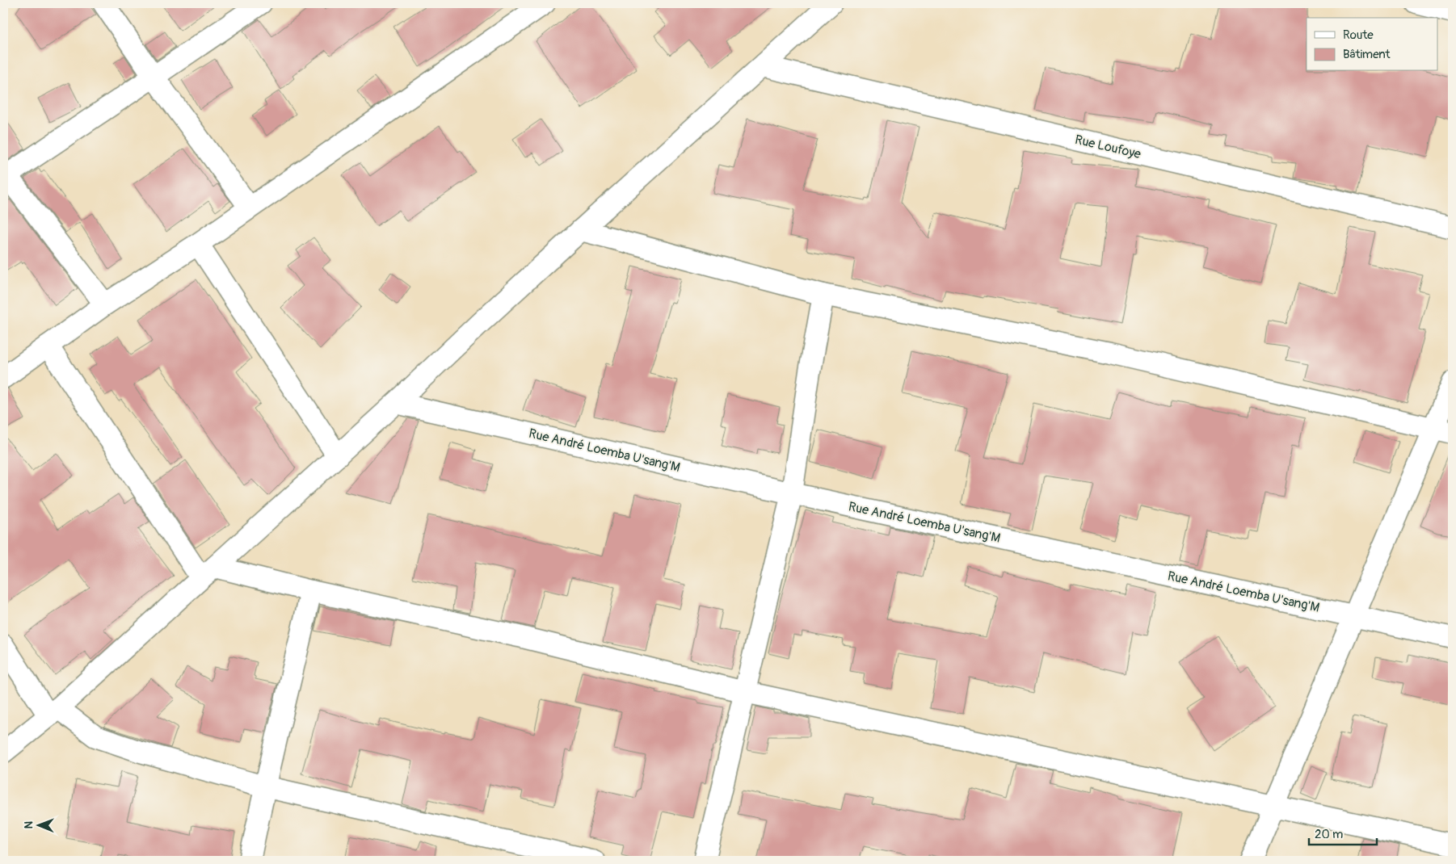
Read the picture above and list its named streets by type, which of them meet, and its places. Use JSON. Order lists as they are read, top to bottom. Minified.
{"streets":{"street":["Rue Loufoye","Rue André Loemba U'sang'M"]},"legend":["Route","Bâtiment"],"scale_bar":"20 m","north":"left"}
